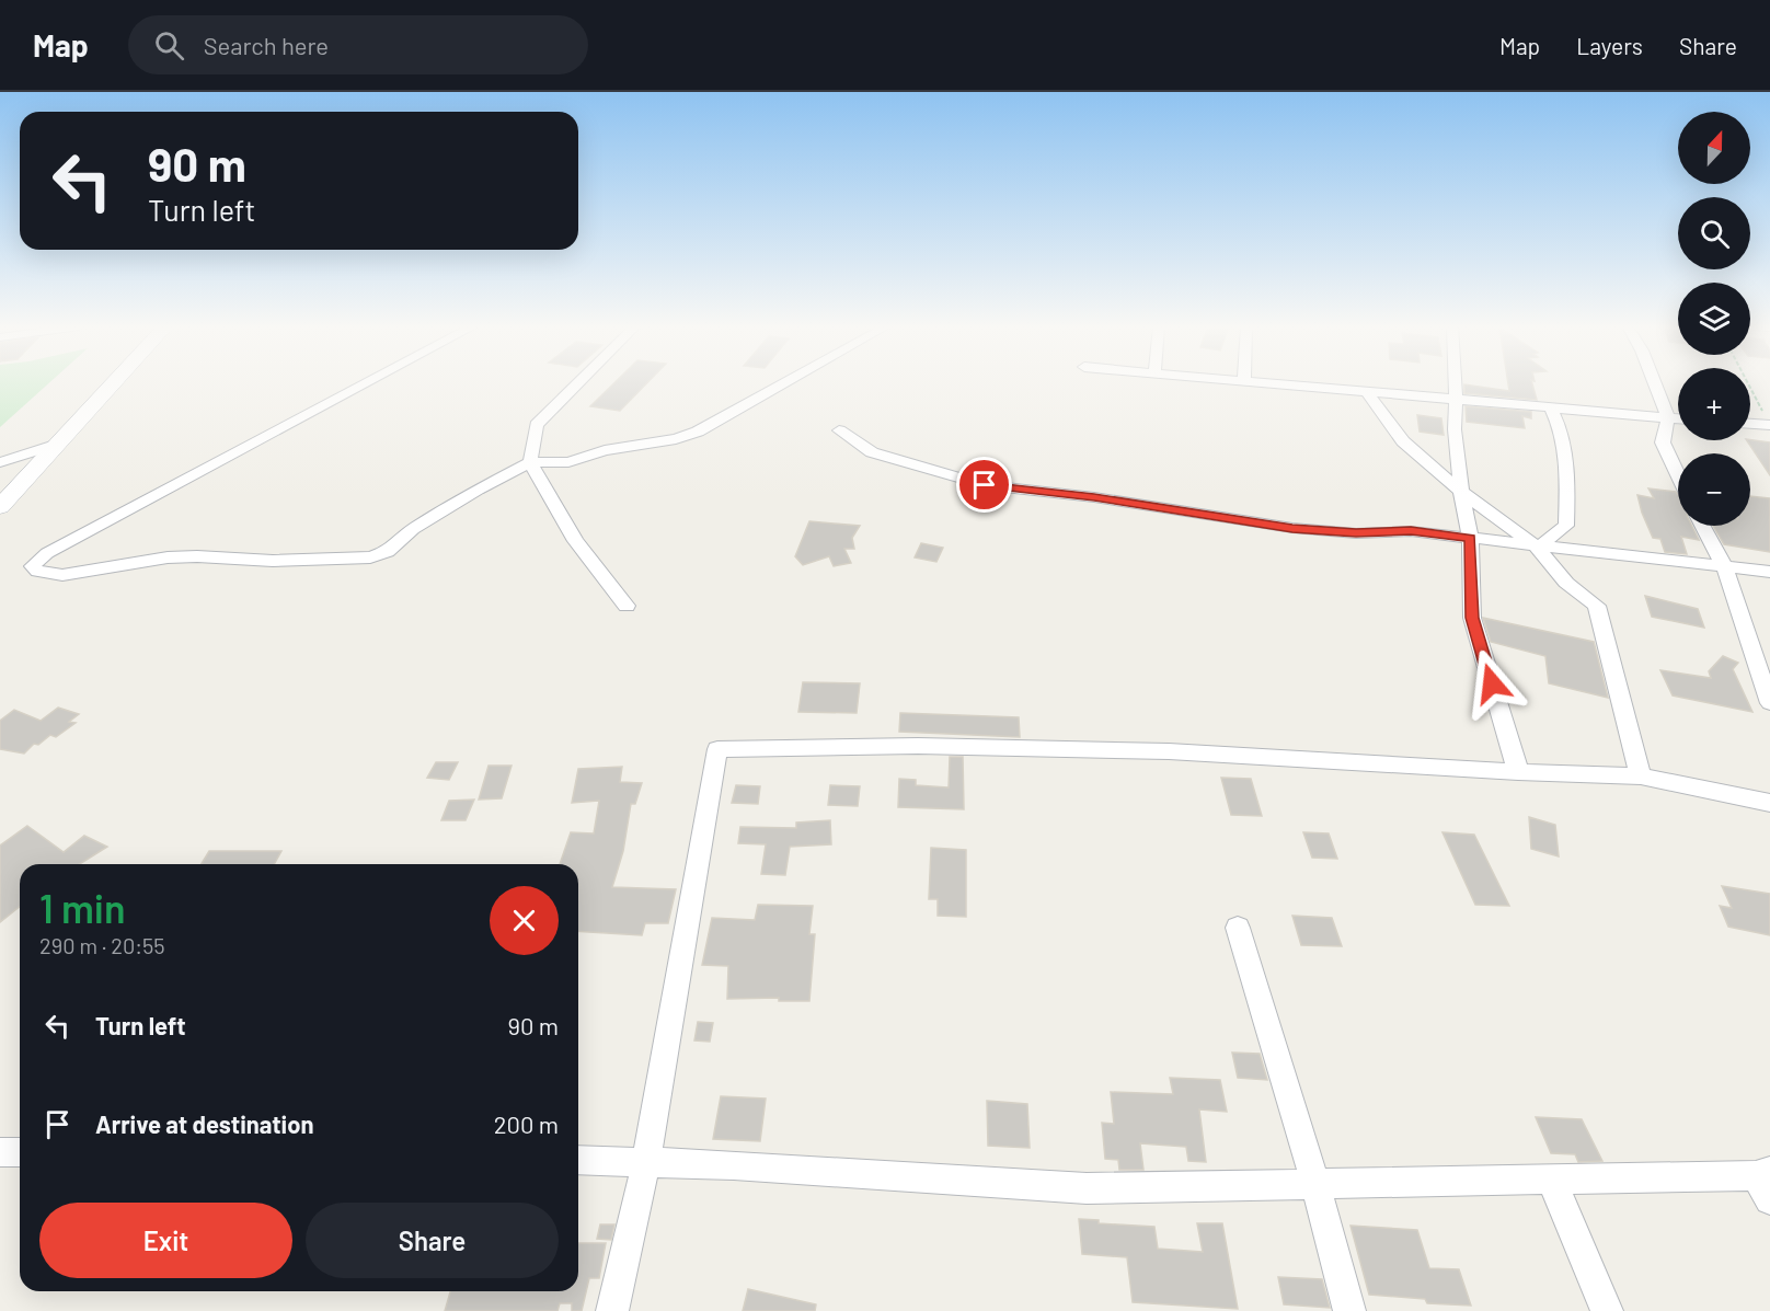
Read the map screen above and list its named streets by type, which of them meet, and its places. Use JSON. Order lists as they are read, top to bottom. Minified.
{"north":"top","page":{"header":"Map","search":"Search here","nav":["Map","Layers","Share"],"map_buttons":["+","−"],"turn":["90 m","Turn left"],"heading":["1 min","290 m · 20:55"],"list":[{"name":"Turn left","value":"90 m"},{"name":"Arrive at destination","value":"200 m"}],"buttons":["Exit","Share"]}}
